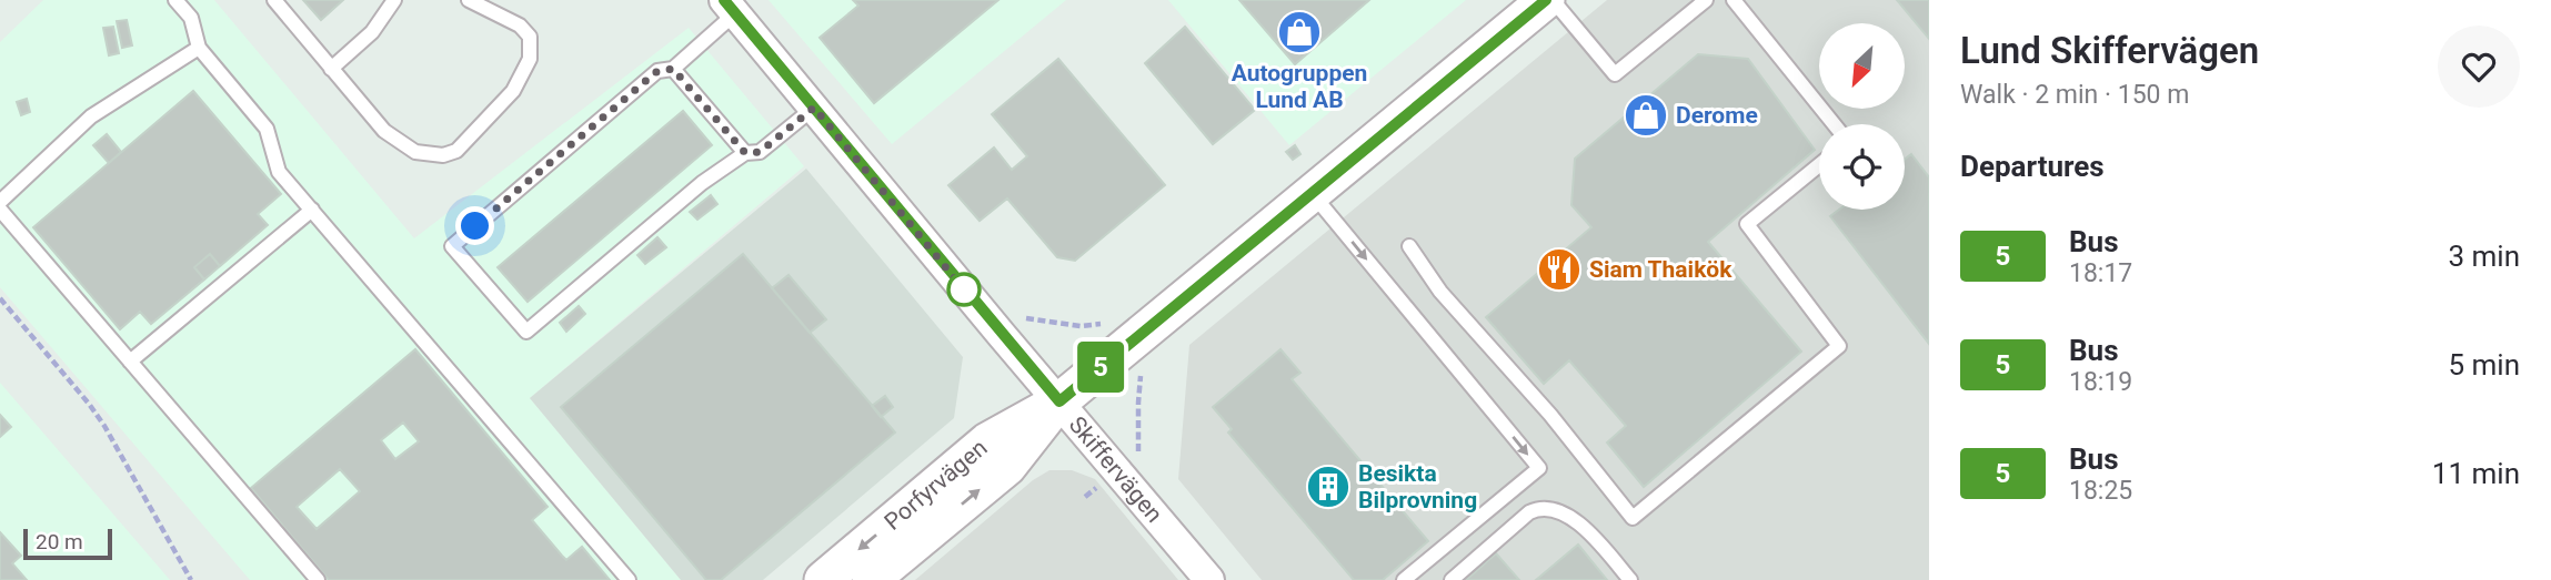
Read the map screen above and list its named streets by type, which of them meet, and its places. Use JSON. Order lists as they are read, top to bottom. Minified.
{"streets":{"street":["Skiffervägen","Porfyrvägen"]},"crossings":[["Skiffervägen","Porfyrvägen"]],"places":{"shop":["Autogruppen Lund AB","Derome"],"restaurant":["Siam Thaikök"],"building":["Besikta Bilprovning"]},"lines":["bus line 5"],"scale_bar":"20 m","north":"bottom left","page":{"on_map":"5","heading":[["Lund Skiffervägen","Walk · 2 min · 150 m"],"Departures"],"list":[{"mark":"5","name":"Bus","note":"18:17","value":"3 min"},{"mark":"5","name":"Bus","note":"18:19","value":"5 min"},{"mark":"5","name":"Bus","note":"18:25","value":"11 min"}],"scale":"20 m"}}
